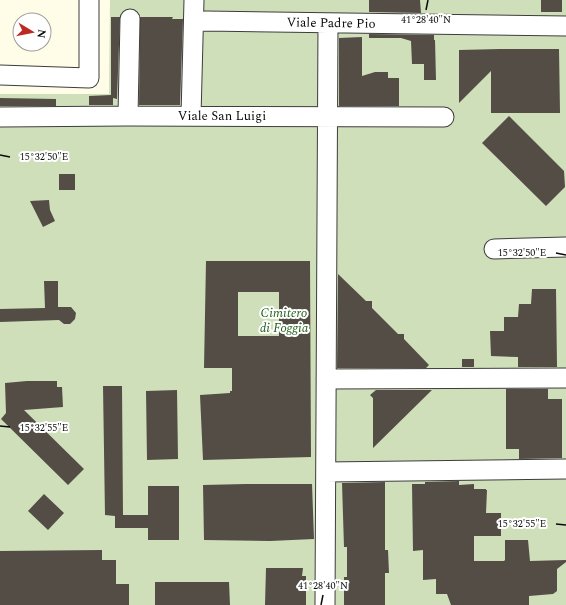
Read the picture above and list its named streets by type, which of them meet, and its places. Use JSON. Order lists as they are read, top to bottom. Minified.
{"streets":{"lane":["Viale Padre Pio","Viale San Luigi"]},"parks":["Cimitero di Foggia"],"north":"right","coordinates":["41°28'40\"N","15°32'50\"E","15°32'55\"E"]}
